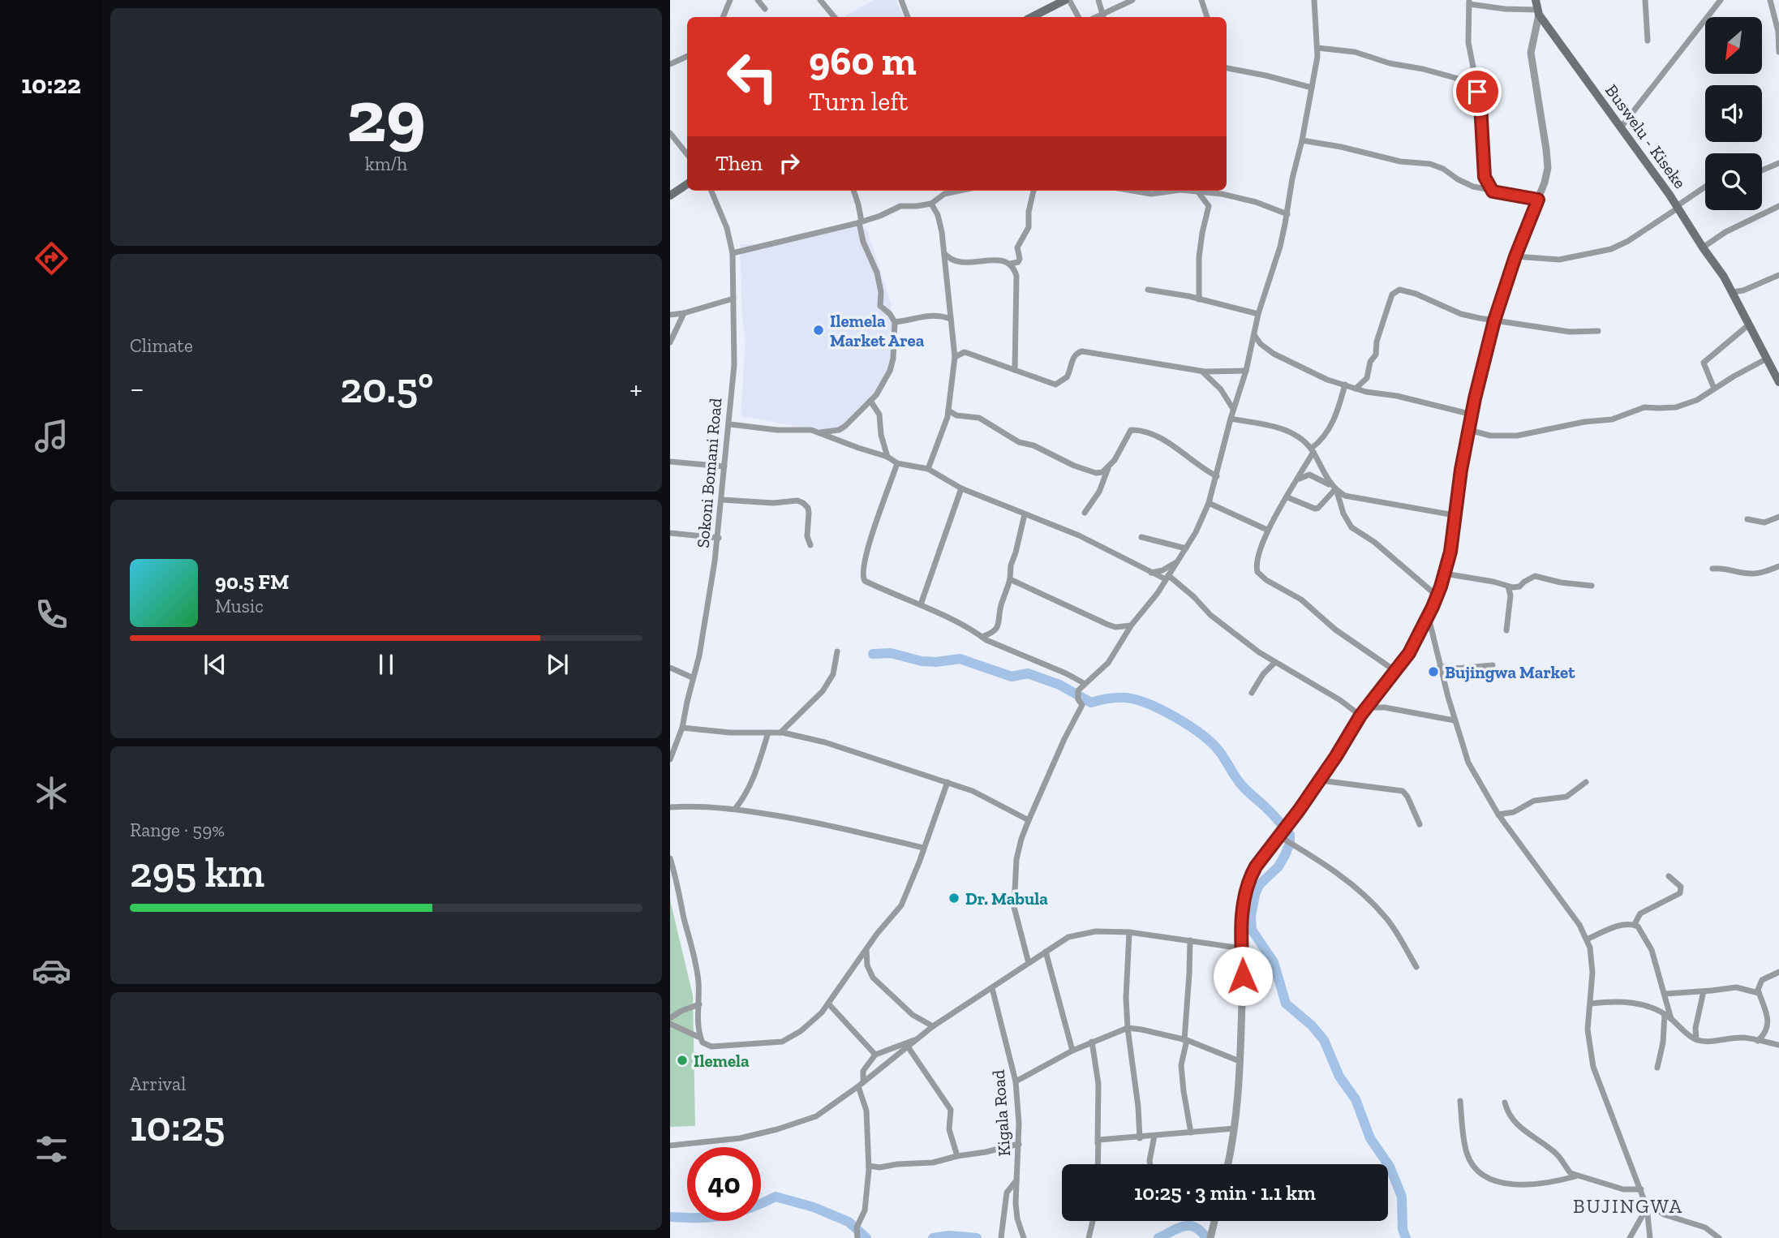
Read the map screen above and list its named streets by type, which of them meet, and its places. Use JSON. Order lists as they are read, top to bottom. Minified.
{"streets":{"main road":["Buswelu - Kiseke"],"street":["Sokoni Bomani Road","Kigala Road"]},"districts":["BUJINGWA"],"places":["Ilemela Market Area","Bujingwa Market","Dr. Mabula","Ilemela"],"north":"bottom left","page":{"tabs":"10:22","tile":[["29","km/h"],"Climate",["Range · 59%","295 km"],["Arrival","10:25"]],"turn":["960 m","Turn left"],"then":"Then","heat":["−","20.5°","+"],"song":["90.5 FM","Music"],"limit":"40","trip":"10:25 · 3 min · 1.1 km"}}
